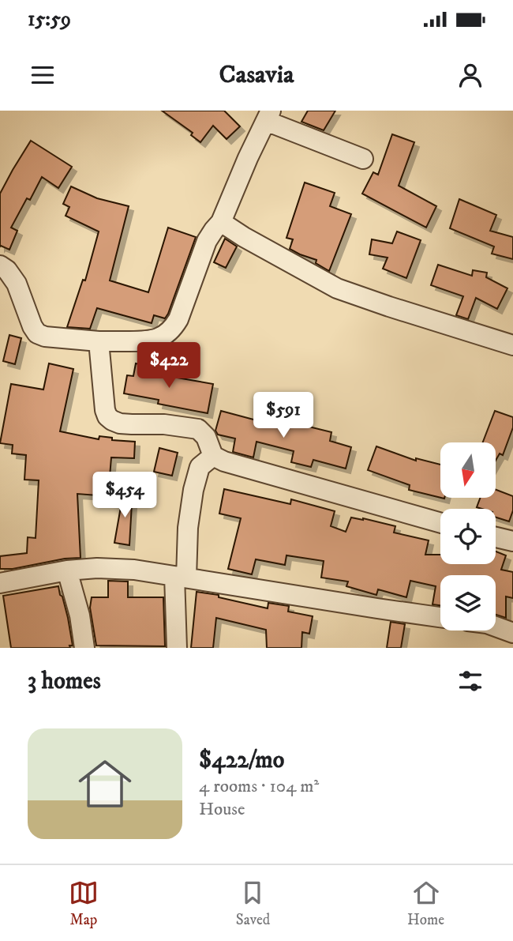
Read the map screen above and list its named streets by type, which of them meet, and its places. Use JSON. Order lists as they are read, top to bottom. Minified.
{"north":"bottom","page":{"status":"15:59","header":"Casavia","price":["$422","$591","$454"],"heading":"3 homes","list":[{"name":"$422/mo","note":"4 rooms · 104 m² · House"}],"tabs":["Map","Saved","Home"]}}
